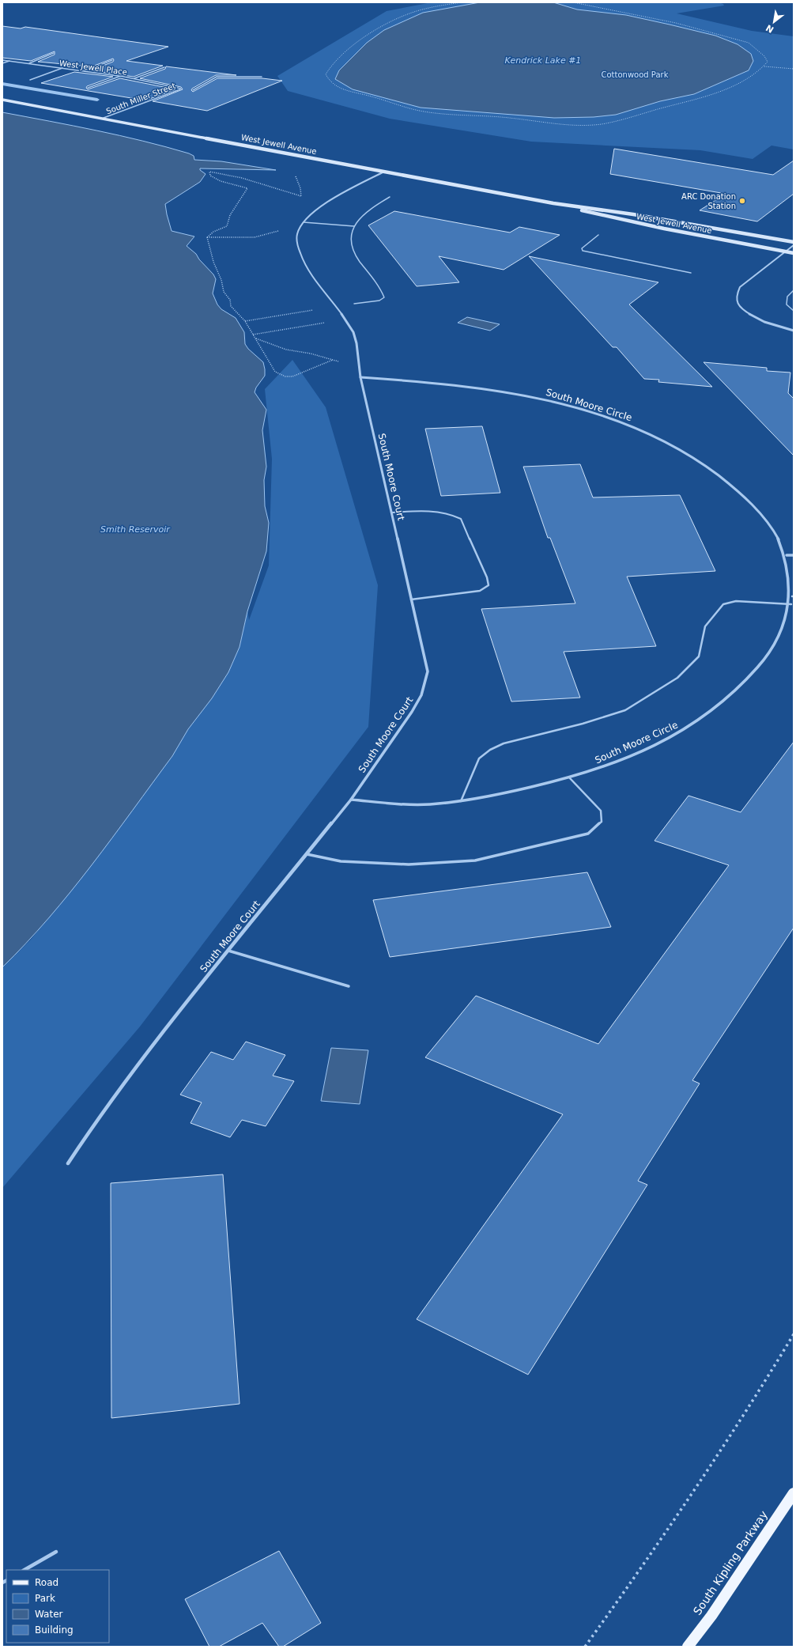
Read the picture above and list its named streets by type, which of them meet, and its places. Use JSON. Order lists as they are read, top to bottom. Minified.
{"streets":{"main road":["West Jewell Avenue","South Kipling Parkway"],"street":["West Jewell Place","South Miller Street","South Moore Circle","South Moore Court"]},"crossings":[["West Jewell Place","South Miller Street"],["South Miller Street","West Jewell Avenue"],["West Jewell Avenue","South Moore Court"],["South Moore Circle","South Moore Court"]],"water":["Kendrick Lake #1","Smith Reservoir"],"parks":["Cottonwood Park"],"places":["ARC Donation Station"],"legend":["Road","Park","Water","Building"],"north":"bottom left"}
